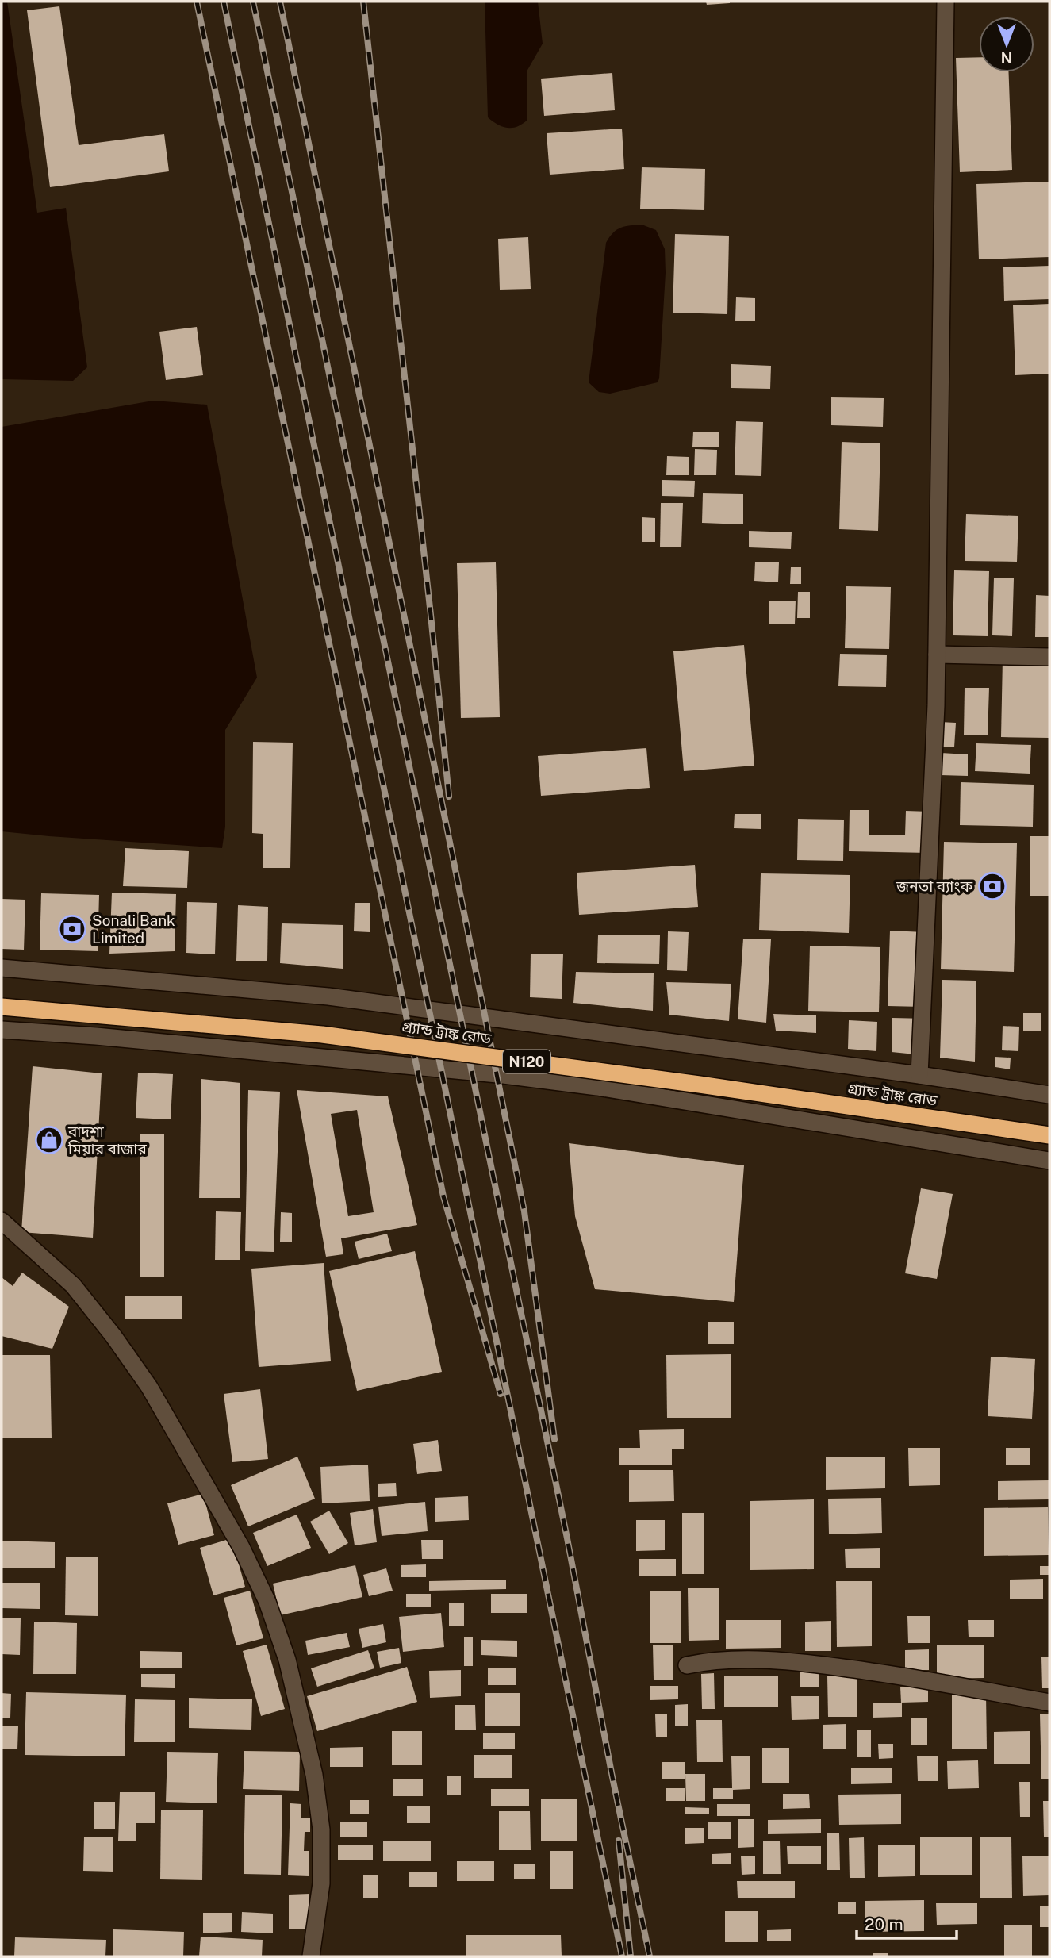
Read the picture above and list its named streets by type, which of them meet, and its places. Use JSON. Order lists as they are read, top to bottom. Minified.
{"streets":{"highway":["গ্র্যান্ড ট্রাঙ্ক রোড","N120"]},"places":{"bank":["জনতা ব্যাংক","Sonali Bank Limited"],"shop":["বাদশা মিয়ার বাজার"]},"scale_bar":"20 m","north":"bottom"}
